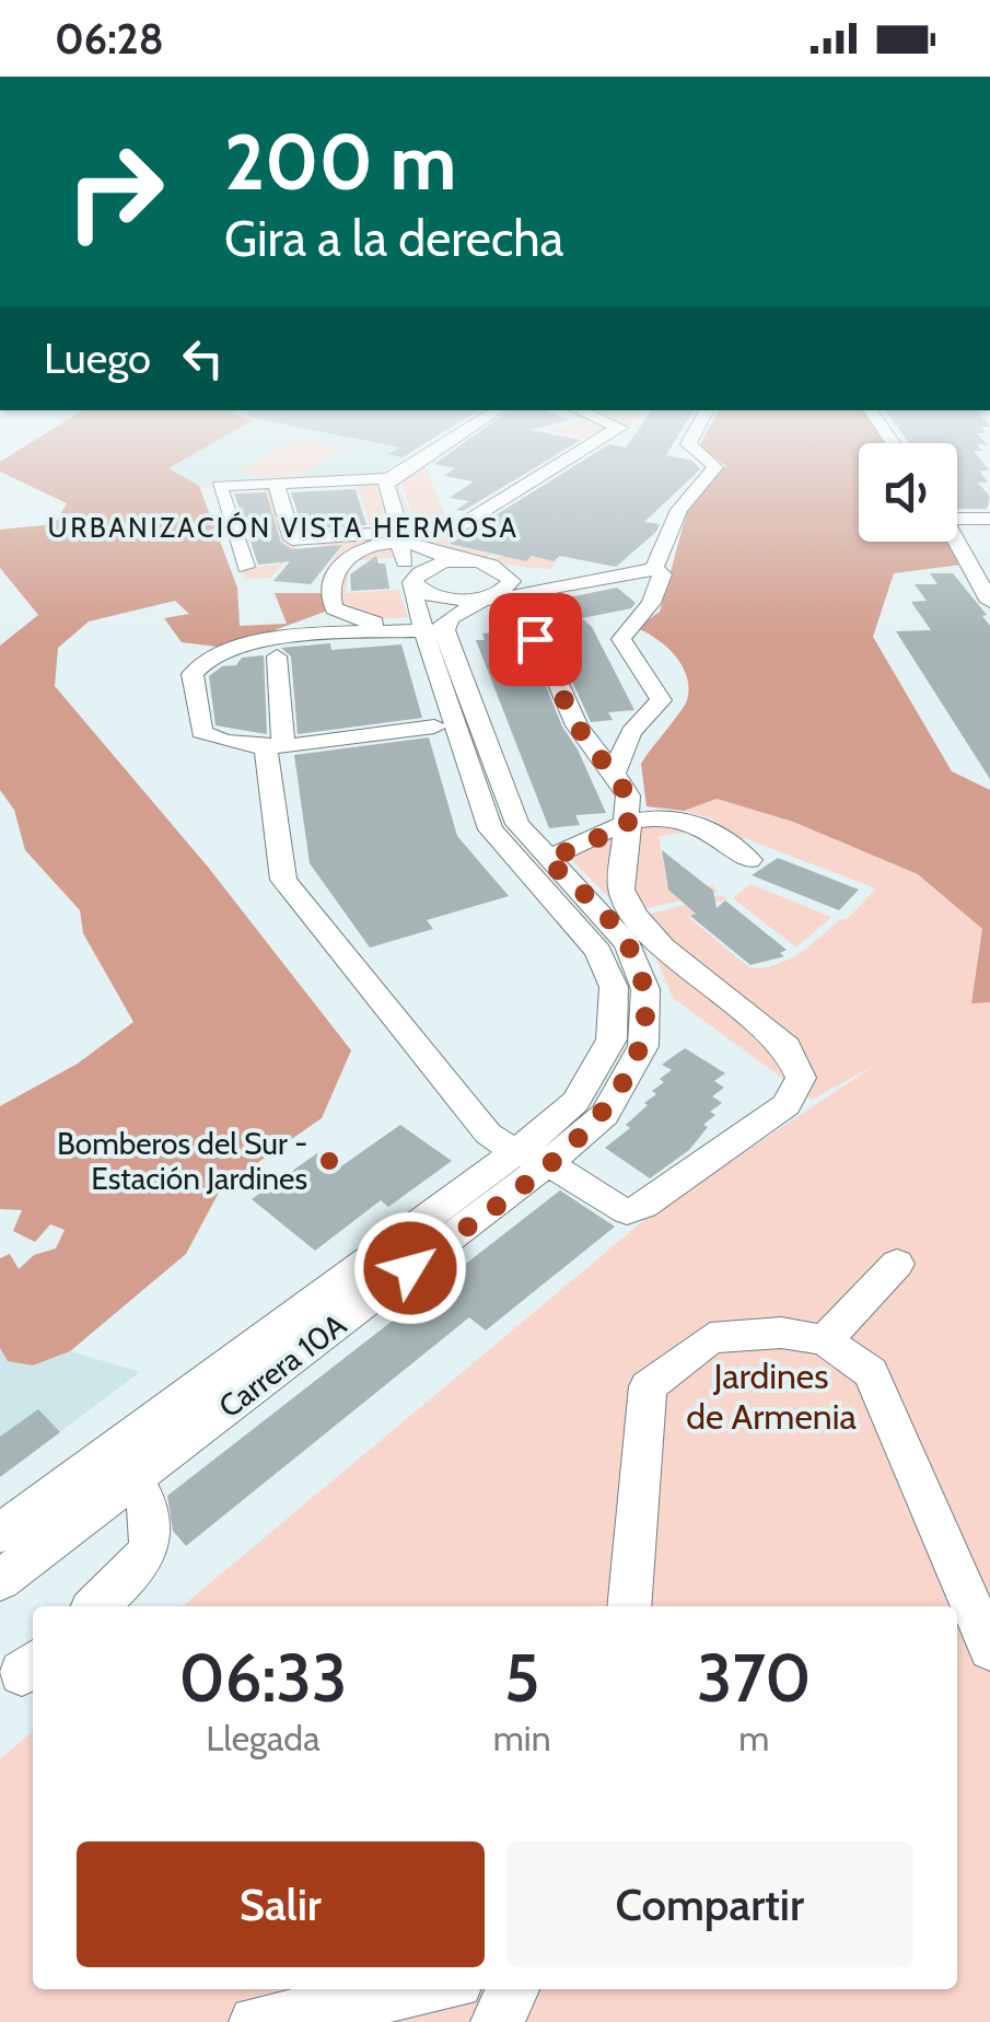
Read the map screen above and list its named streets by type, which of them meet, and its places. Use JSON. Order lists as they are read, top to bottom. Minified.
{"streets":{"street":["Carrera 10A"]},"districts":["URBANIZACIÓN VISTA HERMOSA"],"parks":["Jardines de Armenia"],"places":["Bomberos del Sur - Estación Jardines"],"page":{"status":"06:28","turn":["200 m","Gira a la derecha"],"then":"Luego","eta":["06:33","Llegada","5","min","370","m"],"buttons":["Salir","Compartir"]}}
